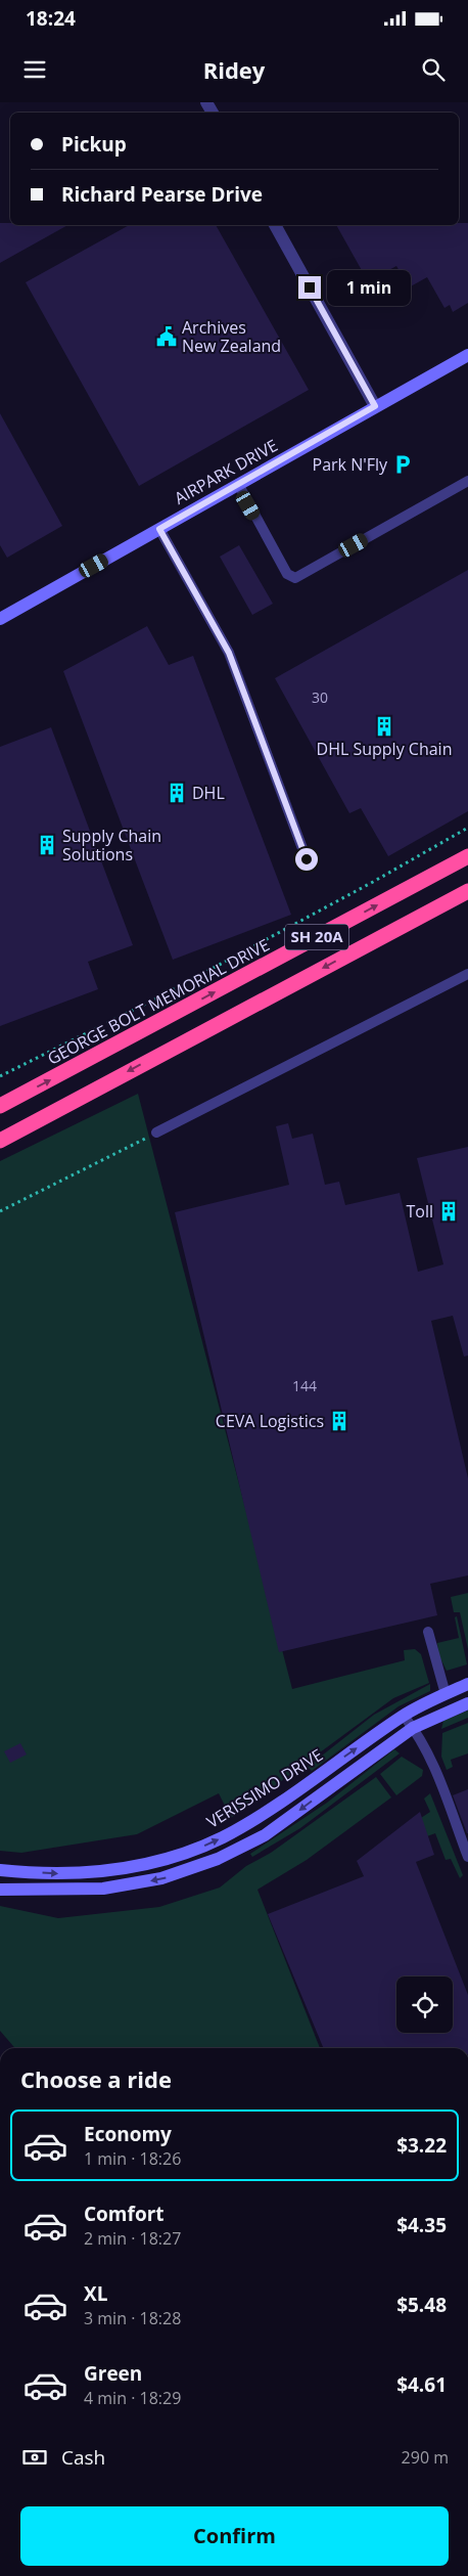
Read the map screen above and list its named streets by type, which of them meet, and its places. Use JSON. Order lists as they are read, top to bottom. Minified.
{"streets":{"highway":["SH 20A","GEORGE BOLT MEMORIAL DRIVE"],"street":["AIRPARK DRIVE","VERISSIMO DRIVE"]},"places":{"public building":["Archives New Zealand"],"parking":["Park N'Fly"],"building":["DHL Supply Chain","DHL","Supply Chain Solutions","Toll","CEVA Logistics"]},"house_numbers":["30","144"],"page":{"status":"18:24","header":"Ridey","banner":["Pickup","Richard Pearse Drive"],"bubble":"1 min","heading":"Choose a ride","list":[{"name":"Economy","note":"1 min · 18:26","value":"$3.22"},{"name":"Comfort","note":"2 min · 18:27","value":"$4.35"},{"name":"XL","note":"3 min · 18:28","value":"$5.48"},{"name":"Green","note":"4 min · 18:29","value":"$4.61"}],"pay":["Cash","290 m"],"buttons":"Confirm"}}
